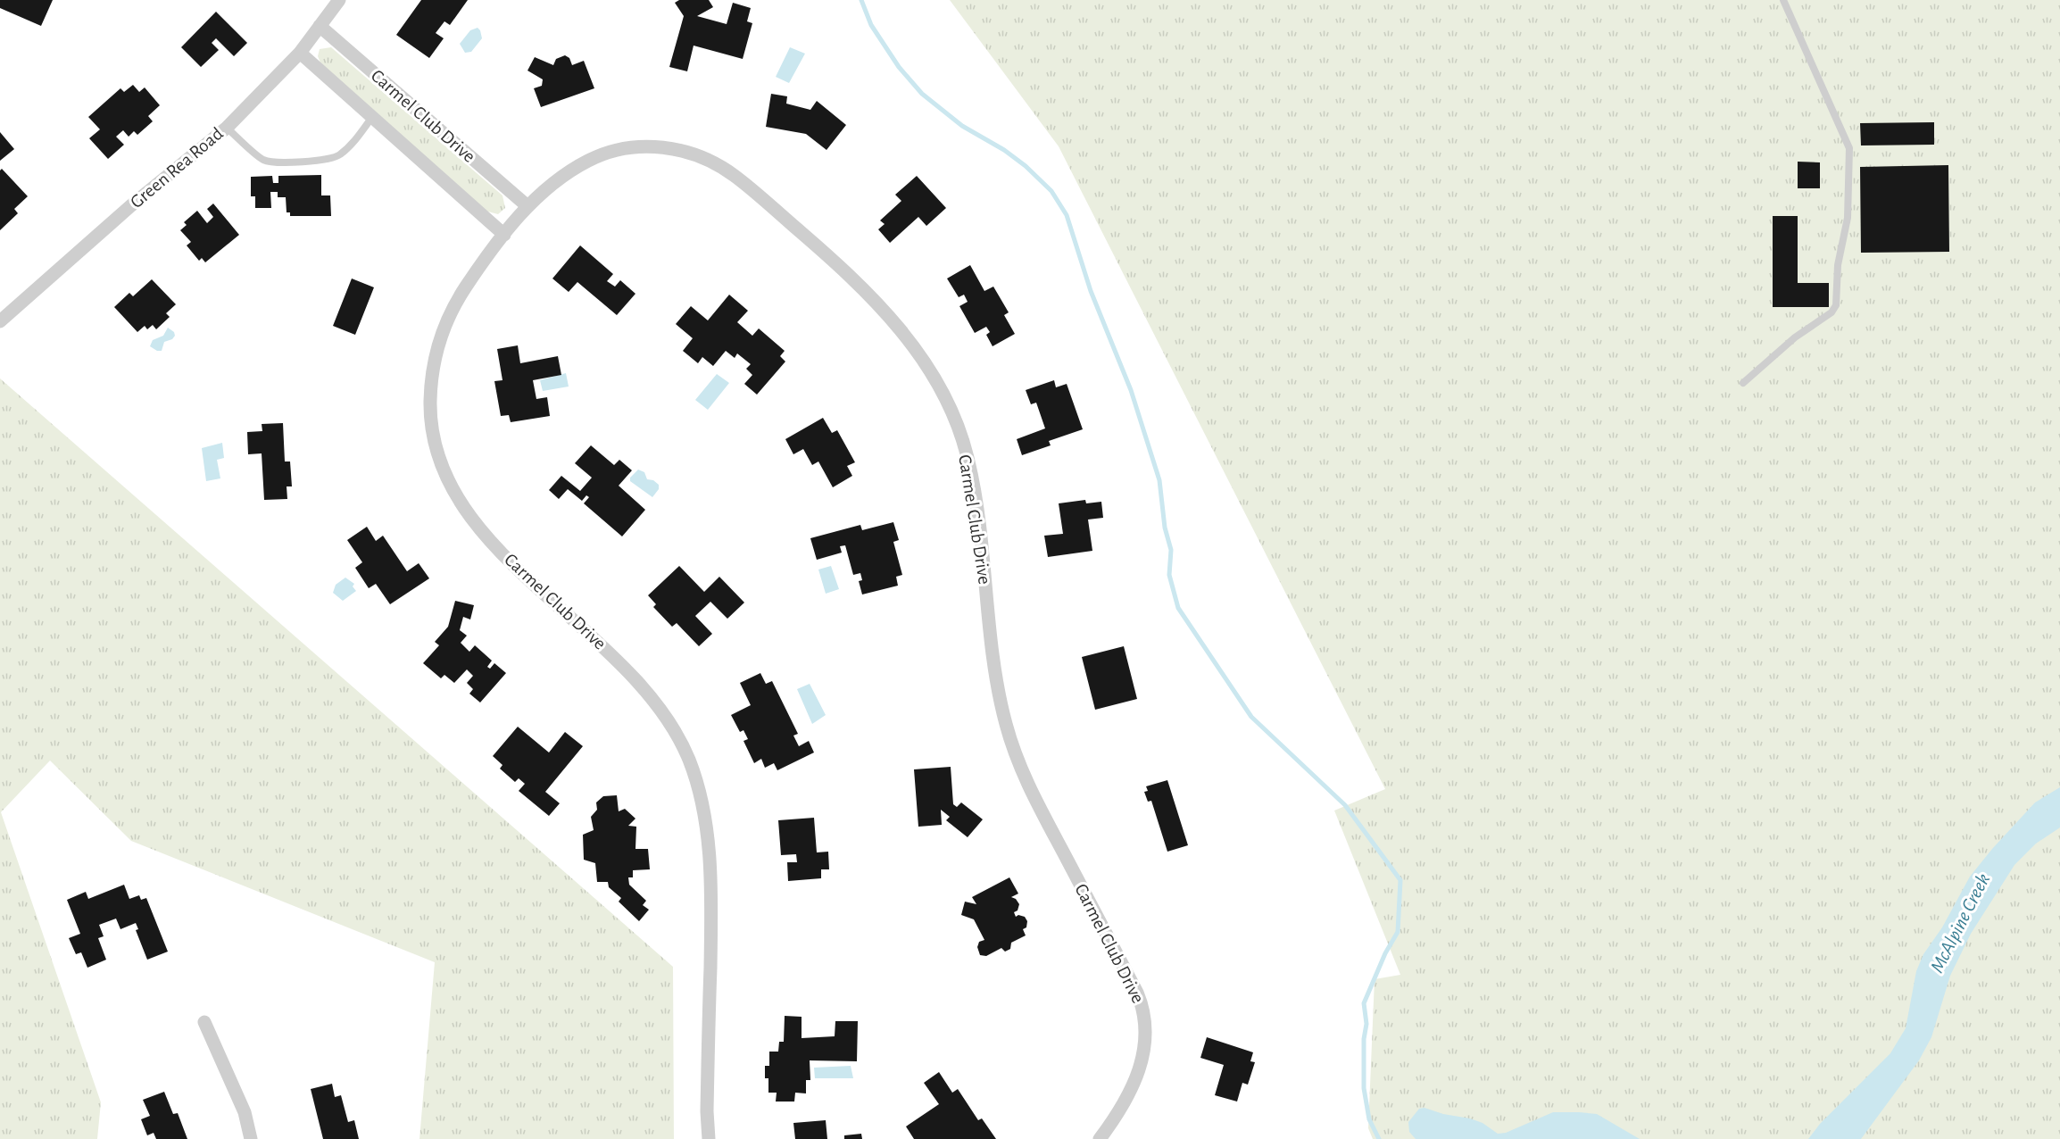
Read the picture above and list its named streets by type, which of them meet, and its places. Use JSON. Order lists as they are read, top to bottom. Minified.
{"streets":{"street":["Carmel Club Drive","Green Rea Road"]},"crossings":[["Carmel Club Drive","Green Rea Road"]],"water":["McAlpine Creek"]}
